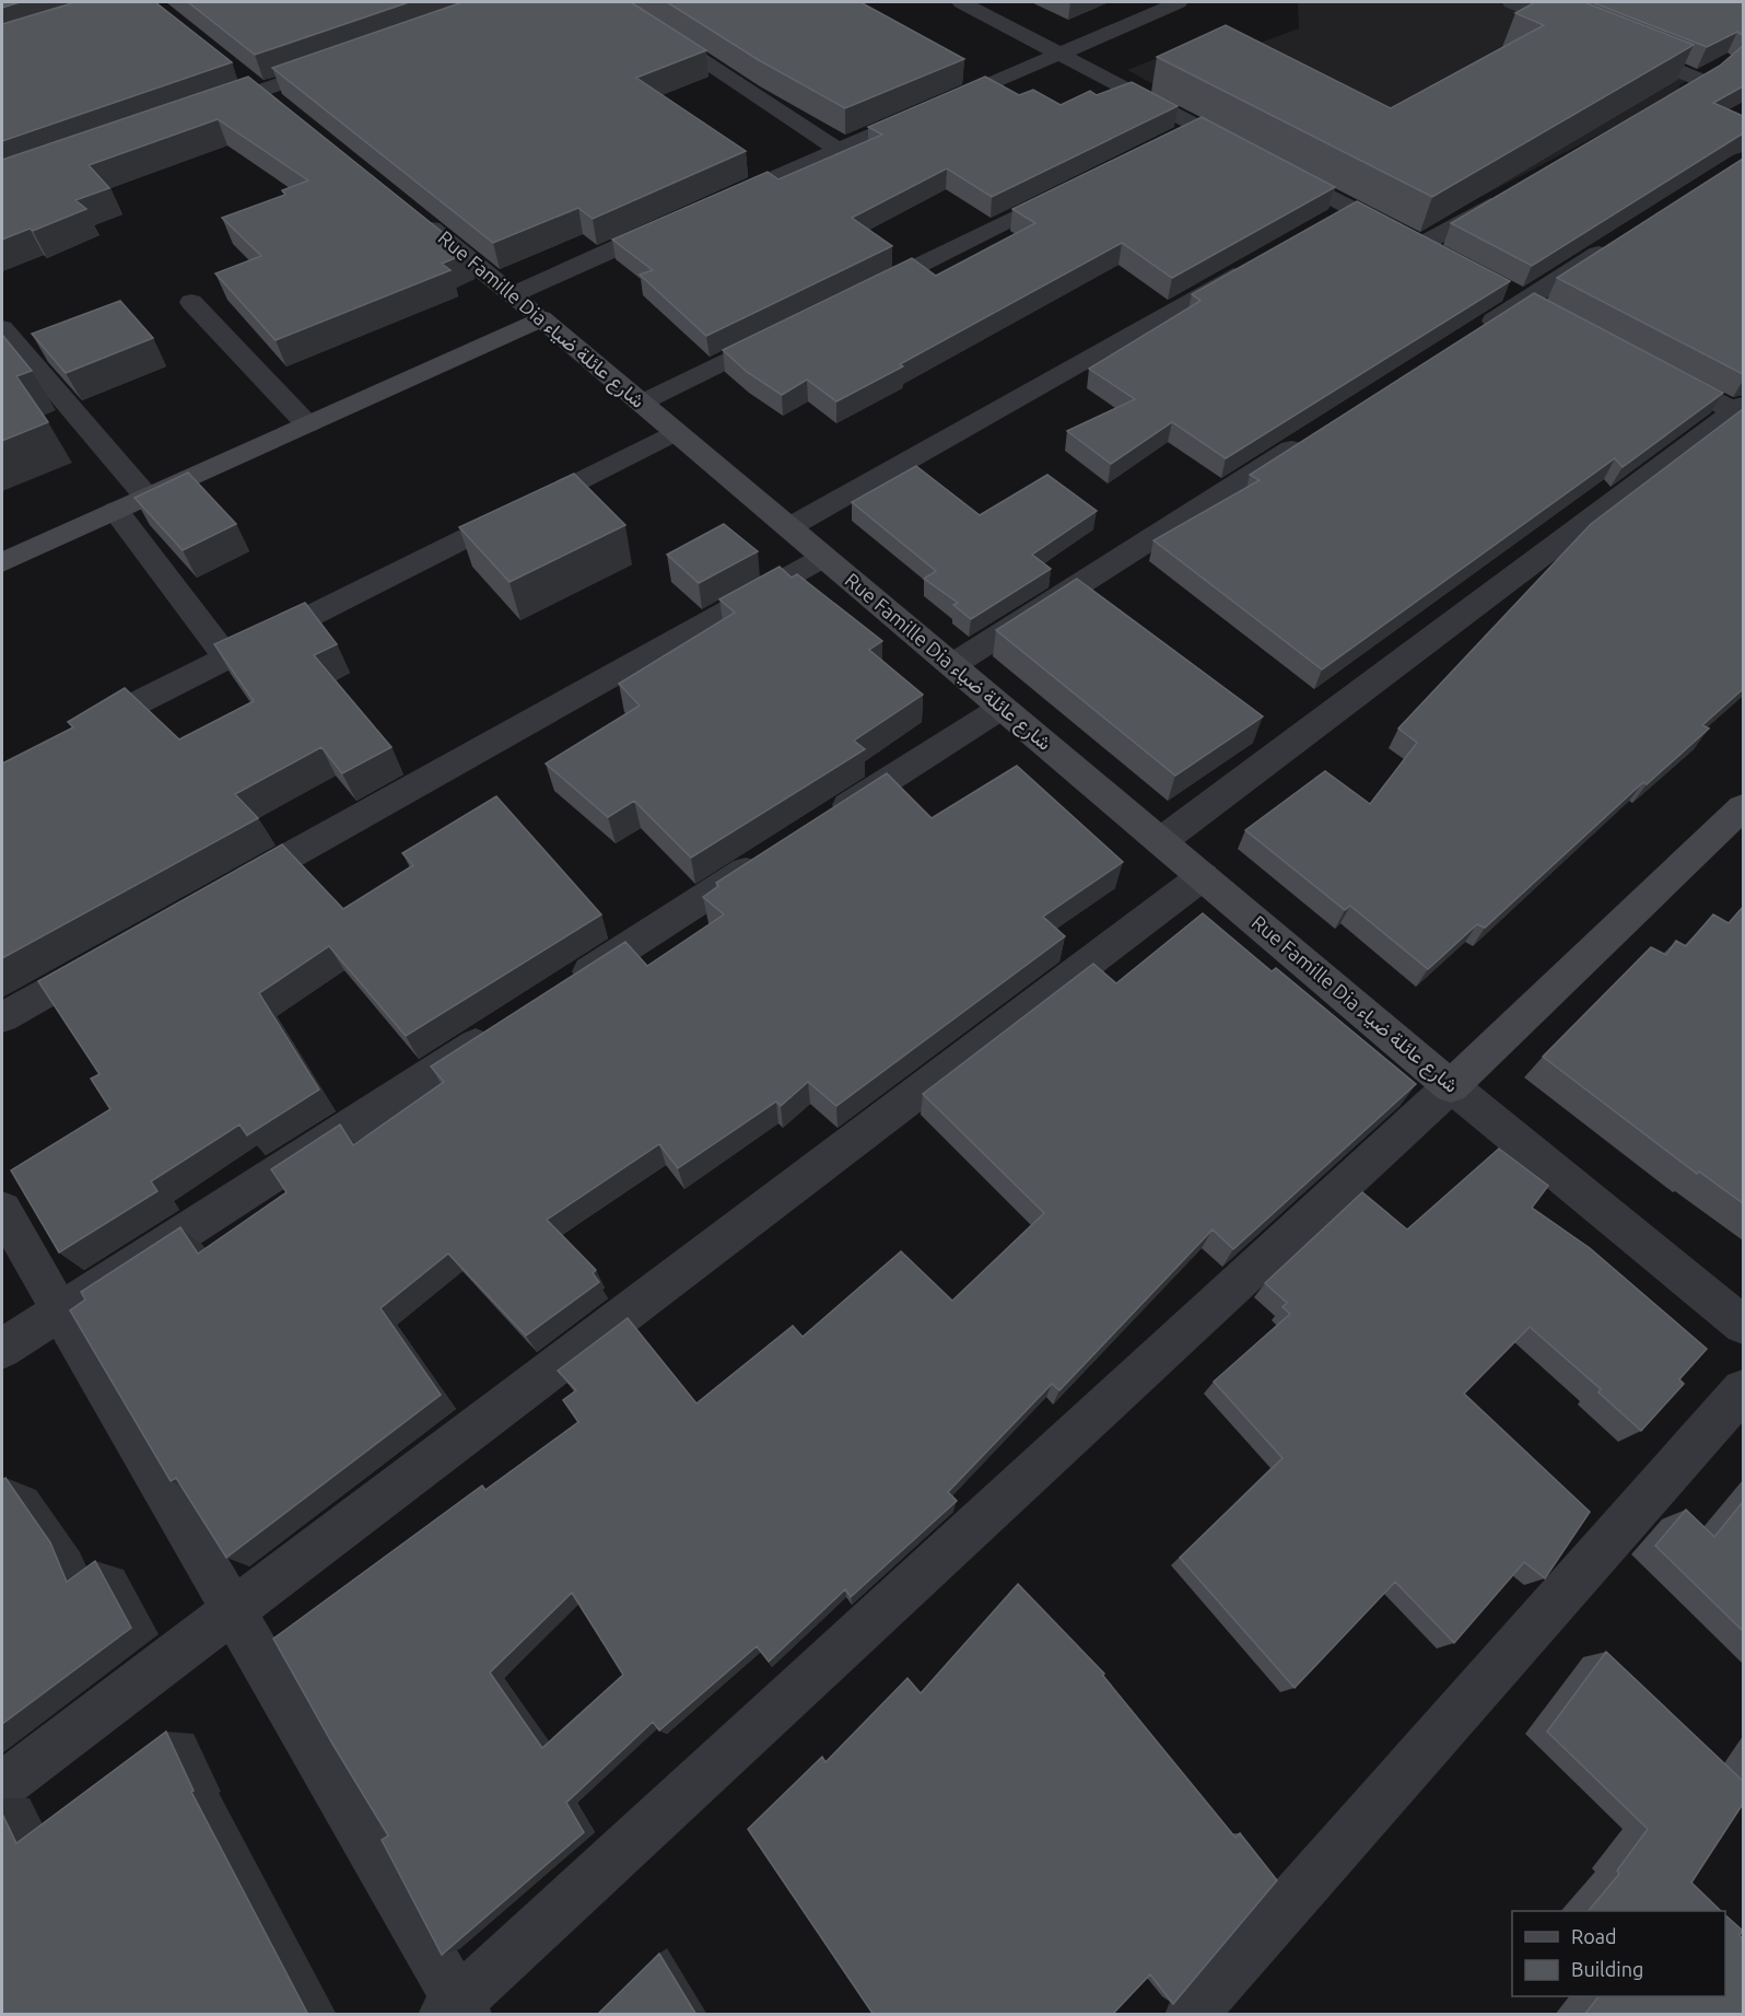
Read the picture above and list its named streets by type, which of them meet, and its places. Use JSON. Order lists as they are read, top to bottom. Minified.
{"streets":{"street":["Rue Famille Dia شارع عائلة ضياء"]},"legend":["Road","Building"]}
